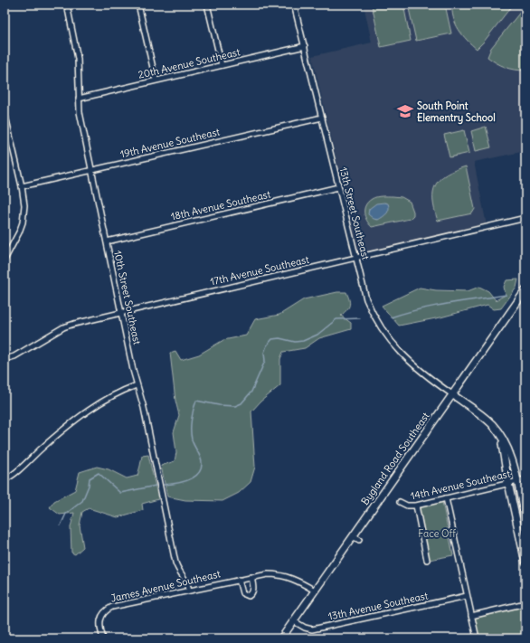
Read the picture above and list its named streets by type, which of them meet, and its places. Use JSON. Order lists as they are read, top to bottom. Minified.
{"streets":{"street":["20th Avenue Southeast","19th Avenue Southeast","18th Avenue Southeast","13th Street Southeast","17th Avenue Southeast","10th Street Southeast","Bygland Road Southeast","14th Avenue Southeast","James Avenue Southeast","13th Avenue Southeast"]},"crossings":[["20th Avenue Southeast","13th Street Southeast"],["20th Avenue Southeast","10th Street Southeast"],["19th Avenue Southeast","13th Street Southeast"],["19th Avenue Southeast","10th Street Southeast"],["18th Avenue Southeast","13th Street Southeast"],["18th Avenue Southeast","10th Street Southeast"],["13th Street Southeast","17th Avenue Southeast"],["13th Street Southeast","Bygland Road Southeast"],["17th Avenue Southeast","10th Street Southeast"],["10th Street Southeast","James Avenue Southeast"],["Bygland Road Southeast","James Avenue Southeast"],["Bygland Road Southeast","13th Avenue Southeast"]],"parks":["Face Off"],"places":{"school or university":["South Point Elementry School"]}}
